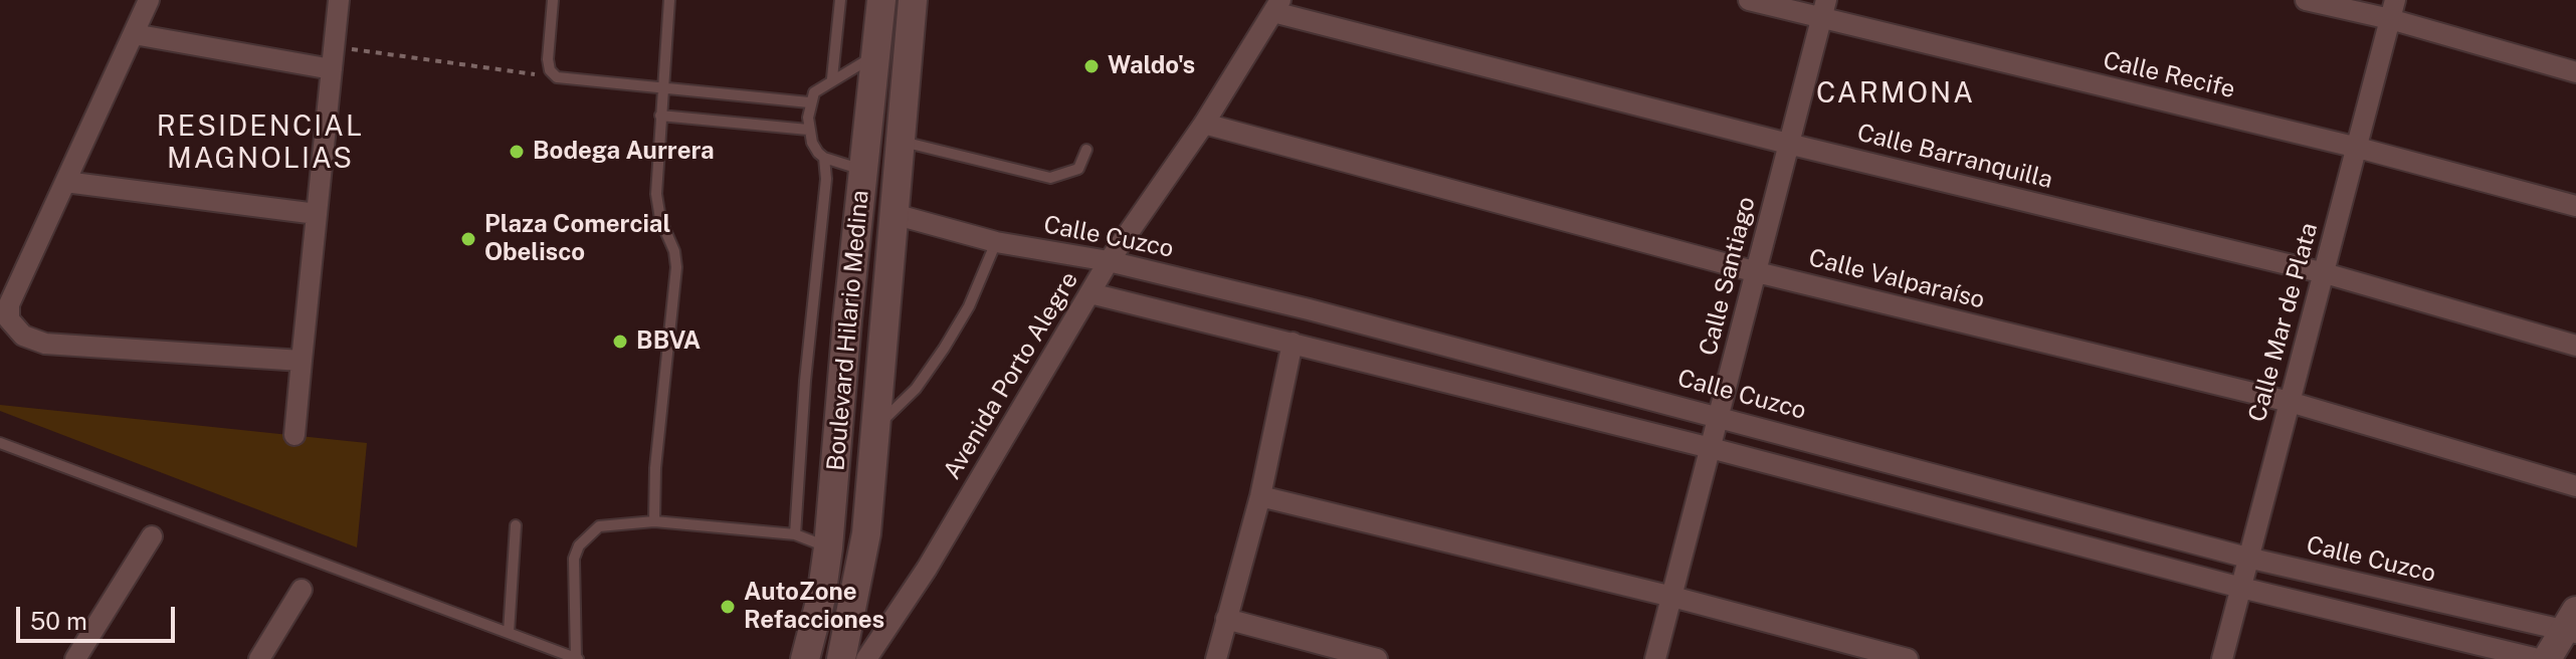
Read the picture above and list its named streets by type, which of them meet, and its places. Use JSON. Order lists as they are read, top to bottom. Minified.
{"streets":{"main road":["Boulevard Hilario Medina"],"street":["Calle Recife","Calle Barranquilla","Calle Cuzco","Calle Santiago","Calle Valparaíso","Calle Mar de Plata","Avenida Porto Alegre"]},"crossings":[["Calle Recife","Calle Santiago"],["Calle Recife","Calle Mar de Plata"],["Calle Barranquilla","Calle Santiago"],["Calle Barranquilla","Calle Mar de Plata"],["Calle Barranquilla","Avenida Porto Alegre"],["Calle Cuzco","Calle Santiago"],["Calle Cuzco","Calle Mar de Plata"],["Calle Cuzco","Boulevard Hilario Medina"],["Calle Cuzco","Avenida Porto Alegre"],["Calle Santiago","Calle Valparaíso"],["Calle Valparaíso","Calle Mar de Plata"],["Calle Valparaíso","Avenida Porto Alegre"]],"districts":["CARMONA","RESIDENCIAL MAGNOLIAS"],"places":["Waldo's","Bodega Aurrera","Plaza Comercial Obelisco","BBVA","AutoZone Refacciones"],"scale_bar":"50 m"}
